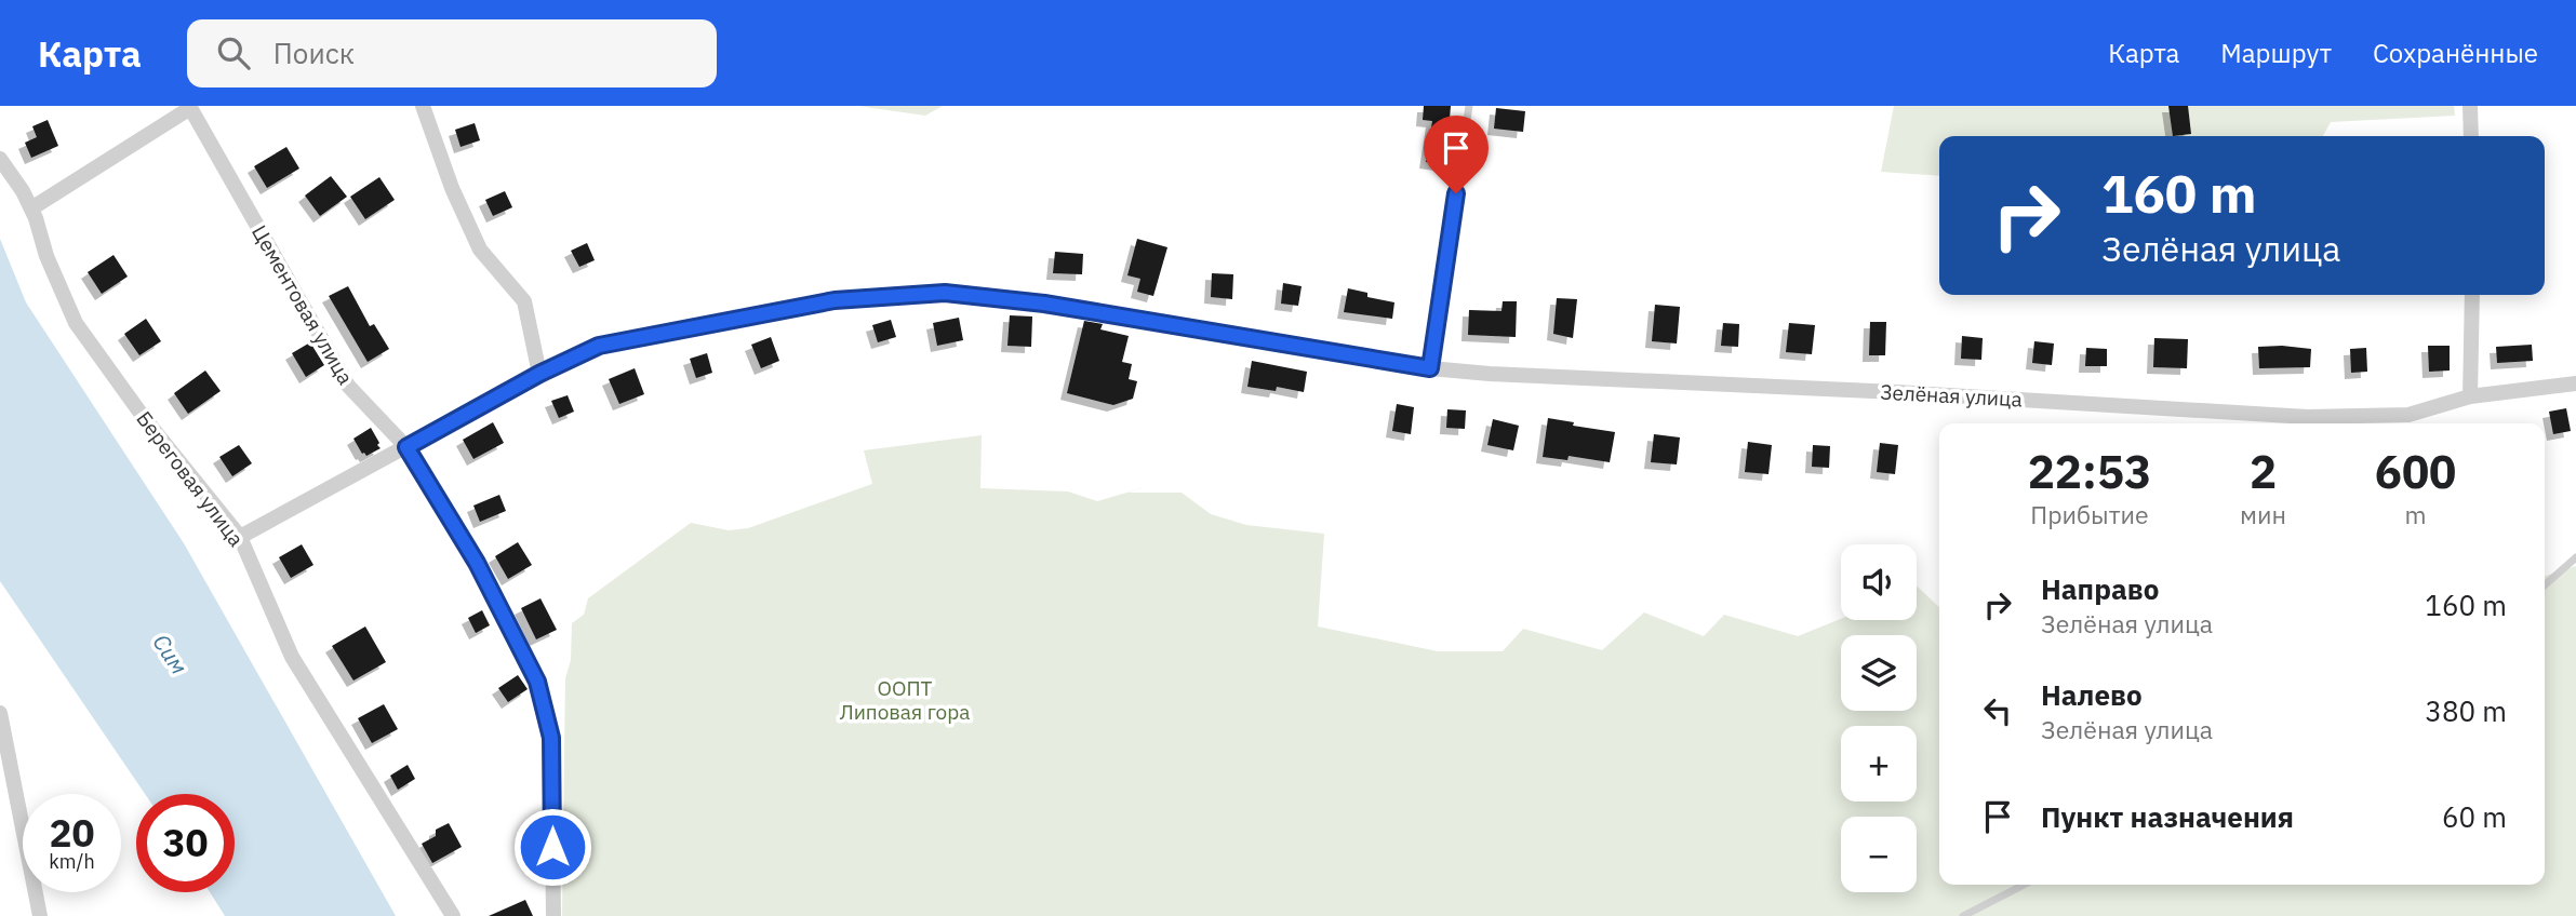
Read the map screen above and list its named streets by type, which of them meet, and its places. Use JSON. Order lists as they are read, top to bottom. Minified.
{"streets":{"street":["Цементовая улица","Зелёная улица","Береговая улица"]},"crossings":[["Цементовая улица","Зелёная улица"],["Зелёная улица","Береговая улица"]],"water":["Сим"],"parks":["ООПТ Липовая гора"],"page":{"header":"Карта","search":"Поиск","nav":["Карта","Маршрут","Сохранённые"],"turn":["160 m","Зелёная улица"],"eta":["22:53","Прибытие","2","мин","600","m"],"map_buttons":["+","−"],"list":[{"name":"Направо","note":"Зелёная улица","value":"160 m"},{"name":"Налево","note":"Зелёная улица","value":"380 m"},{"name":"Пункт назначения","value":"60 m"}],"speed":"20 km/h","limit":"30"}}
